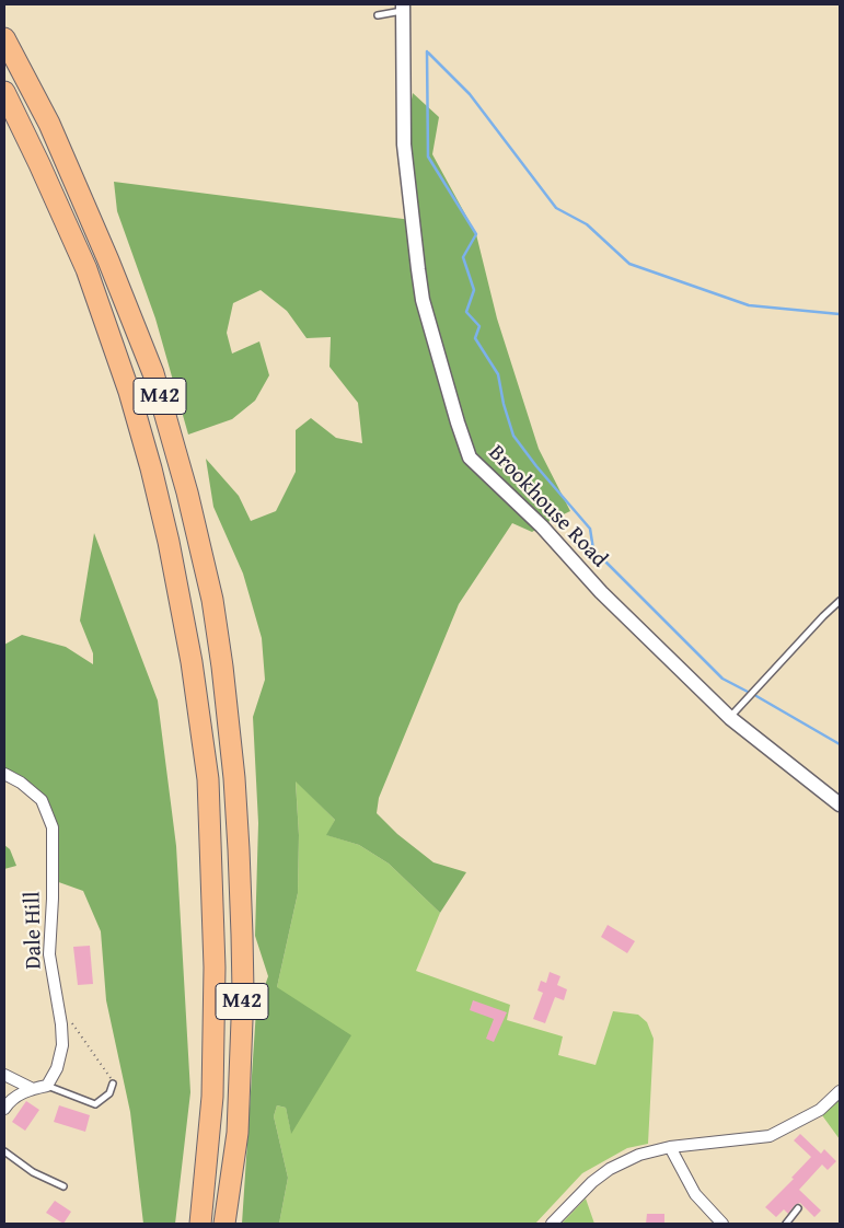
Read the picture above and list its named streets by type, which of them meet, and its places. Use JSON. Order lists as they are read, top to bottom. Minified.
{"streets":{"highway":["M42"],"street":["Brookhouse Road","Dale Hill"]}}
